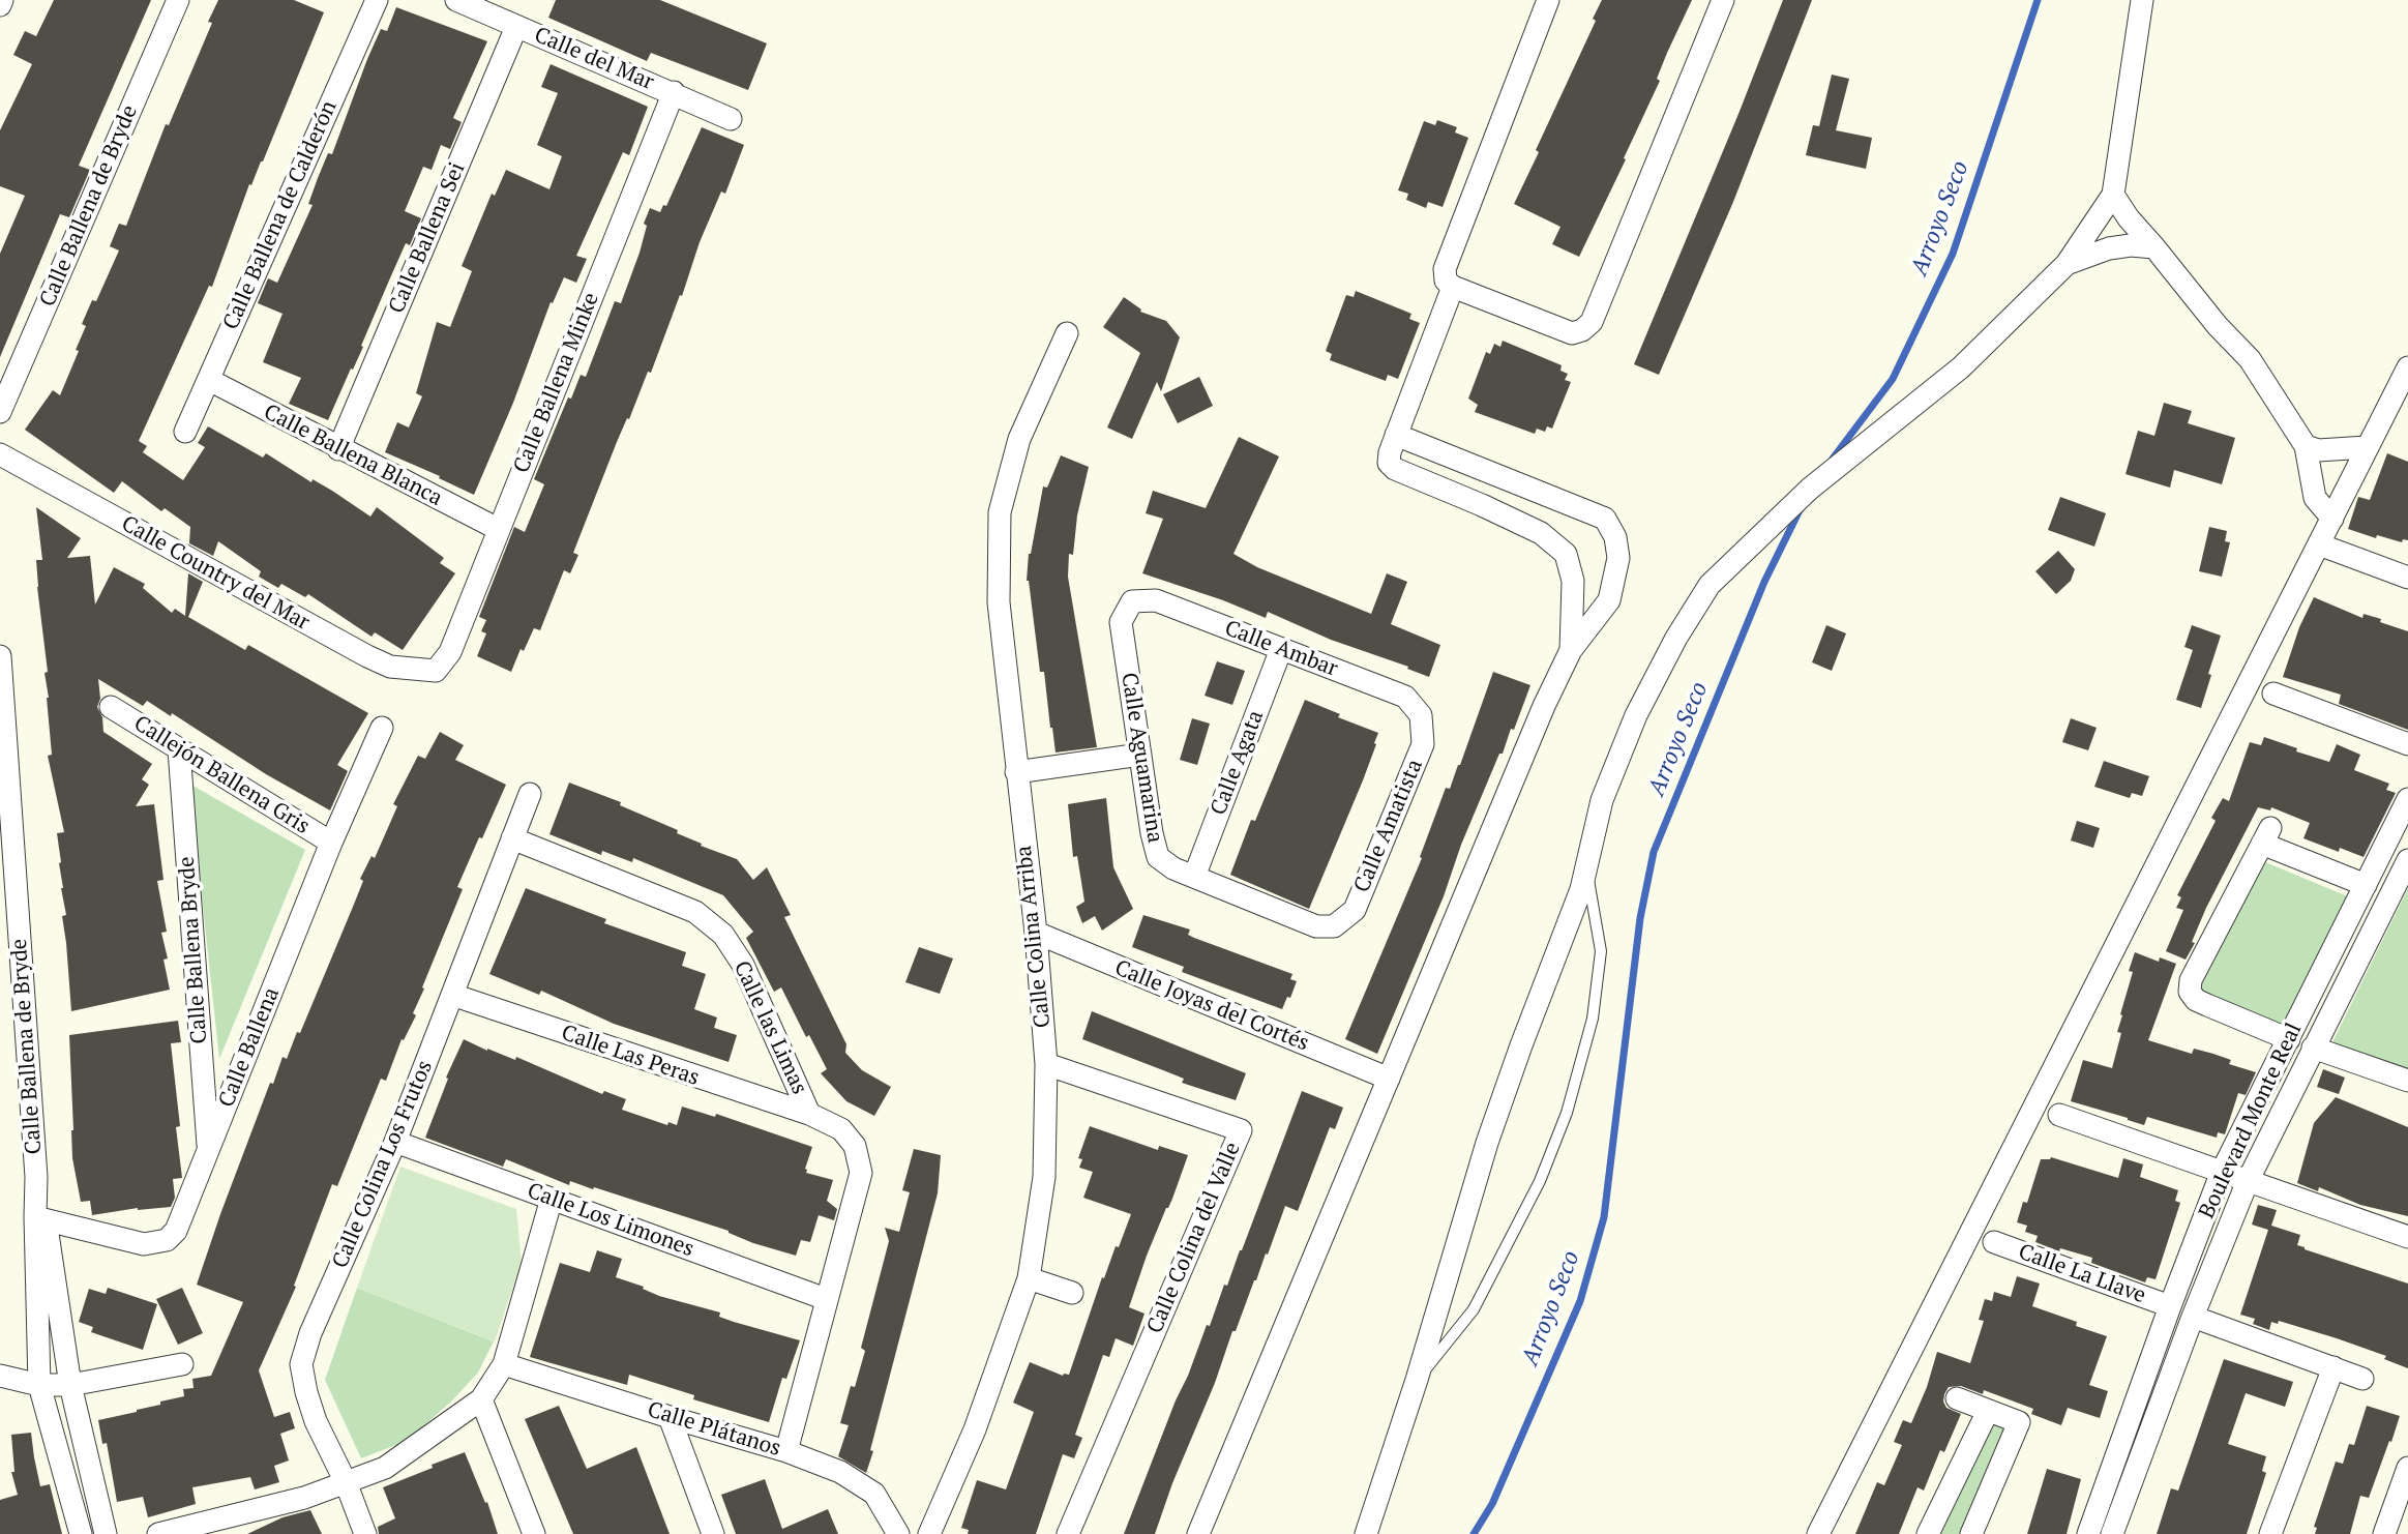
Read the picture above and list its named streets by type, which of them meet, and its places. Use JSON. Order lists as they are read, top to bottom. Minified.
{"streets":{"street":["Calle del Mar","Calle Ballena de Bryde","Calle Ballena de Calderón","Calle Ballena Sei","Calle Ballena Minke","Calle Ballena Blanca","Calle Country del Mar","Calle Ambar","Calle Aguamarina","Calle Agata","Callejón Ballena Gris","Calle Amatista","Calle Colina Arriba","Calle Ballena Bryde","Calle Joyas del Cortés","Calle las Limas","Calle Ballena","Calle Las Peras","Boulevard Monte Real","Calle Colina Los Frutos","Calle Los Limones","Calle Colina del Valle","Calle La Llave","Calle Plátanos"]},"crossings":[["Calle del Mar","Calle Ballena Sei"],["Calle del Mar","Calle Ballena Minke"],["Calle Ballena de Bryde","Calle Ballena"],["Calle Ballena de Calderón","Calle Ballena Blanca"],["Calle Ballena Sei","Calle Ballena Blanca"],["Calle Ballena Minke","Calle Ballena Blanca"],["Calle Ballena Minke","Calle Country del Mar"],["Calle Ambar","Calle Aguamarina"],["Calle Ambar","Calle Agata"],["Calle Ambar","Calle Amatista"],["Calle Aguamarina","Calle Agata"],["Calle Aguamarina","Calle Amatista"],["Callejón Ballena Gris","Calle Ballena Bryde"],["Callejón Ballena Gris","Calle Ballena"],["Calle Colina Arriba","Calle Joyas del Cortés"],["Calle Colina Arriba","Calle Colina del Valle"],["Calle Ballena Bryde","Calle Ballena"],["Calle las Limas","Calle Las Peras"],["Calle las Limas","Calle Colina Los Frutos"],["Calle las Limas","Calle Los Limones"],["Calle las Limas","Calle Plátanos"],["Calle Las Peras","Calle Colina Los Frutos"],["Boulevard Monte Real","Calle La Llave"],["Calle Colina Los Frutos","Calle Los Limones"]],"water":["Arroyo Seco"]}
